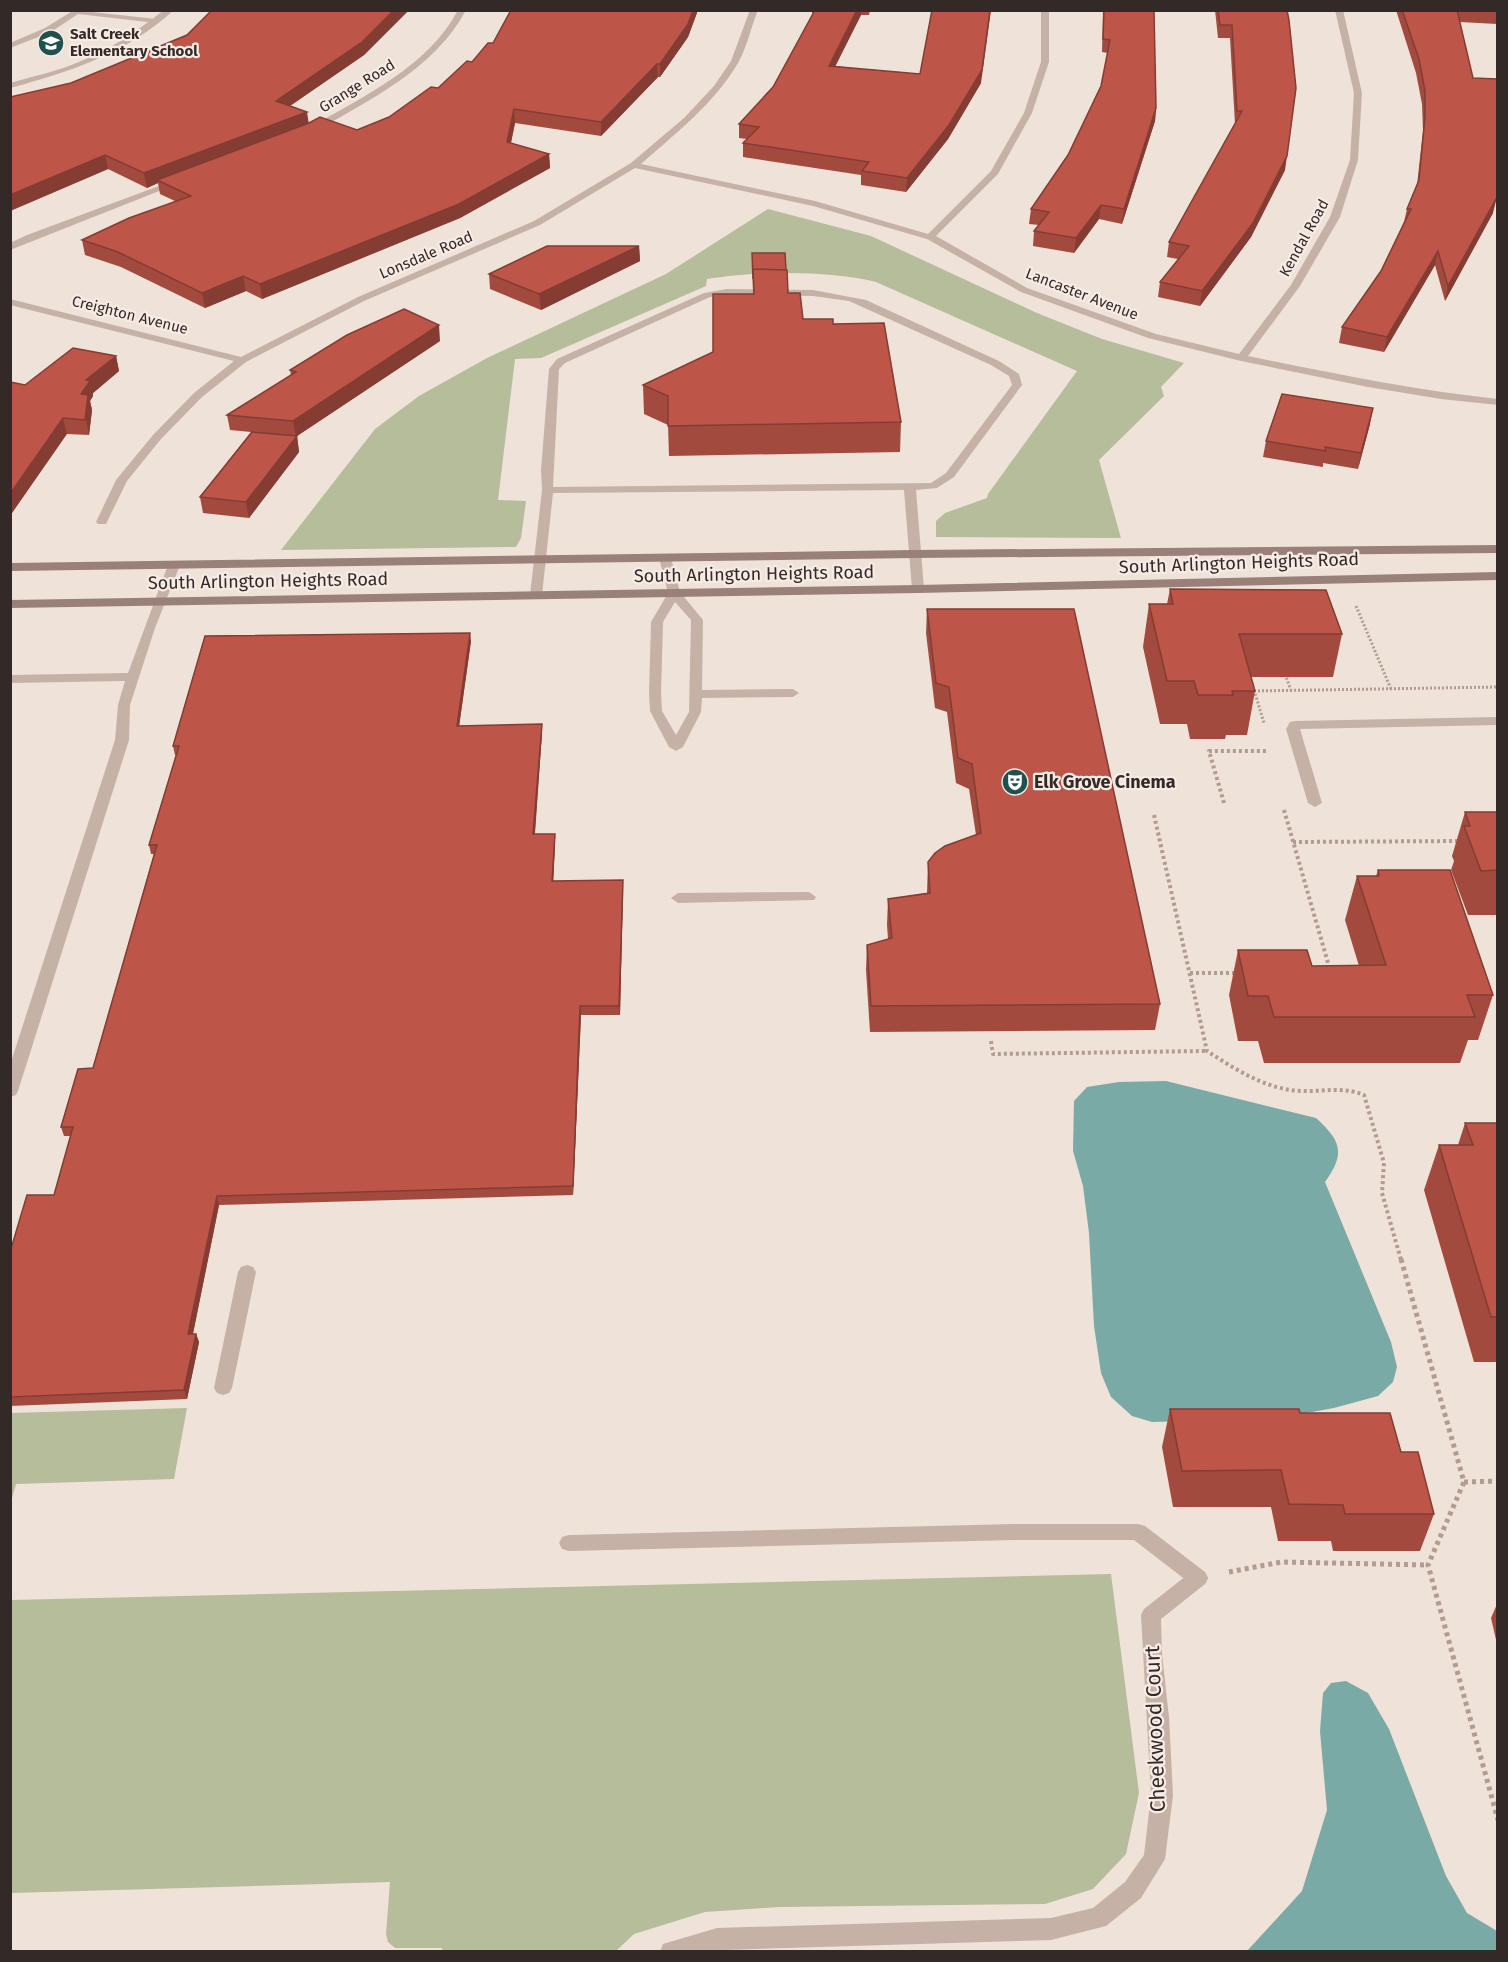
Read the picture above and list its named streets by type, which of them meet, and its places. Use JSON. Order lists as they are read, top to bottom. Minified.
{"streets":{"main road":["South Arlington Heights Road"],"street":["Grange Road","Kendal Road","Lonsdale Road","Lancaster Avenue","Creighton Avenue","Cheekwood Court"]},"crossings":[["Kendal Road","Lancaster Avenue"],["Lonsdale Road","Lancaster Avenue"],["Lonsdale Road","Creighton Avenue"]],"places":{"school or university":["Salt Creek Elementary School"],"theatre":["Elk Grove Cinema"]}}
